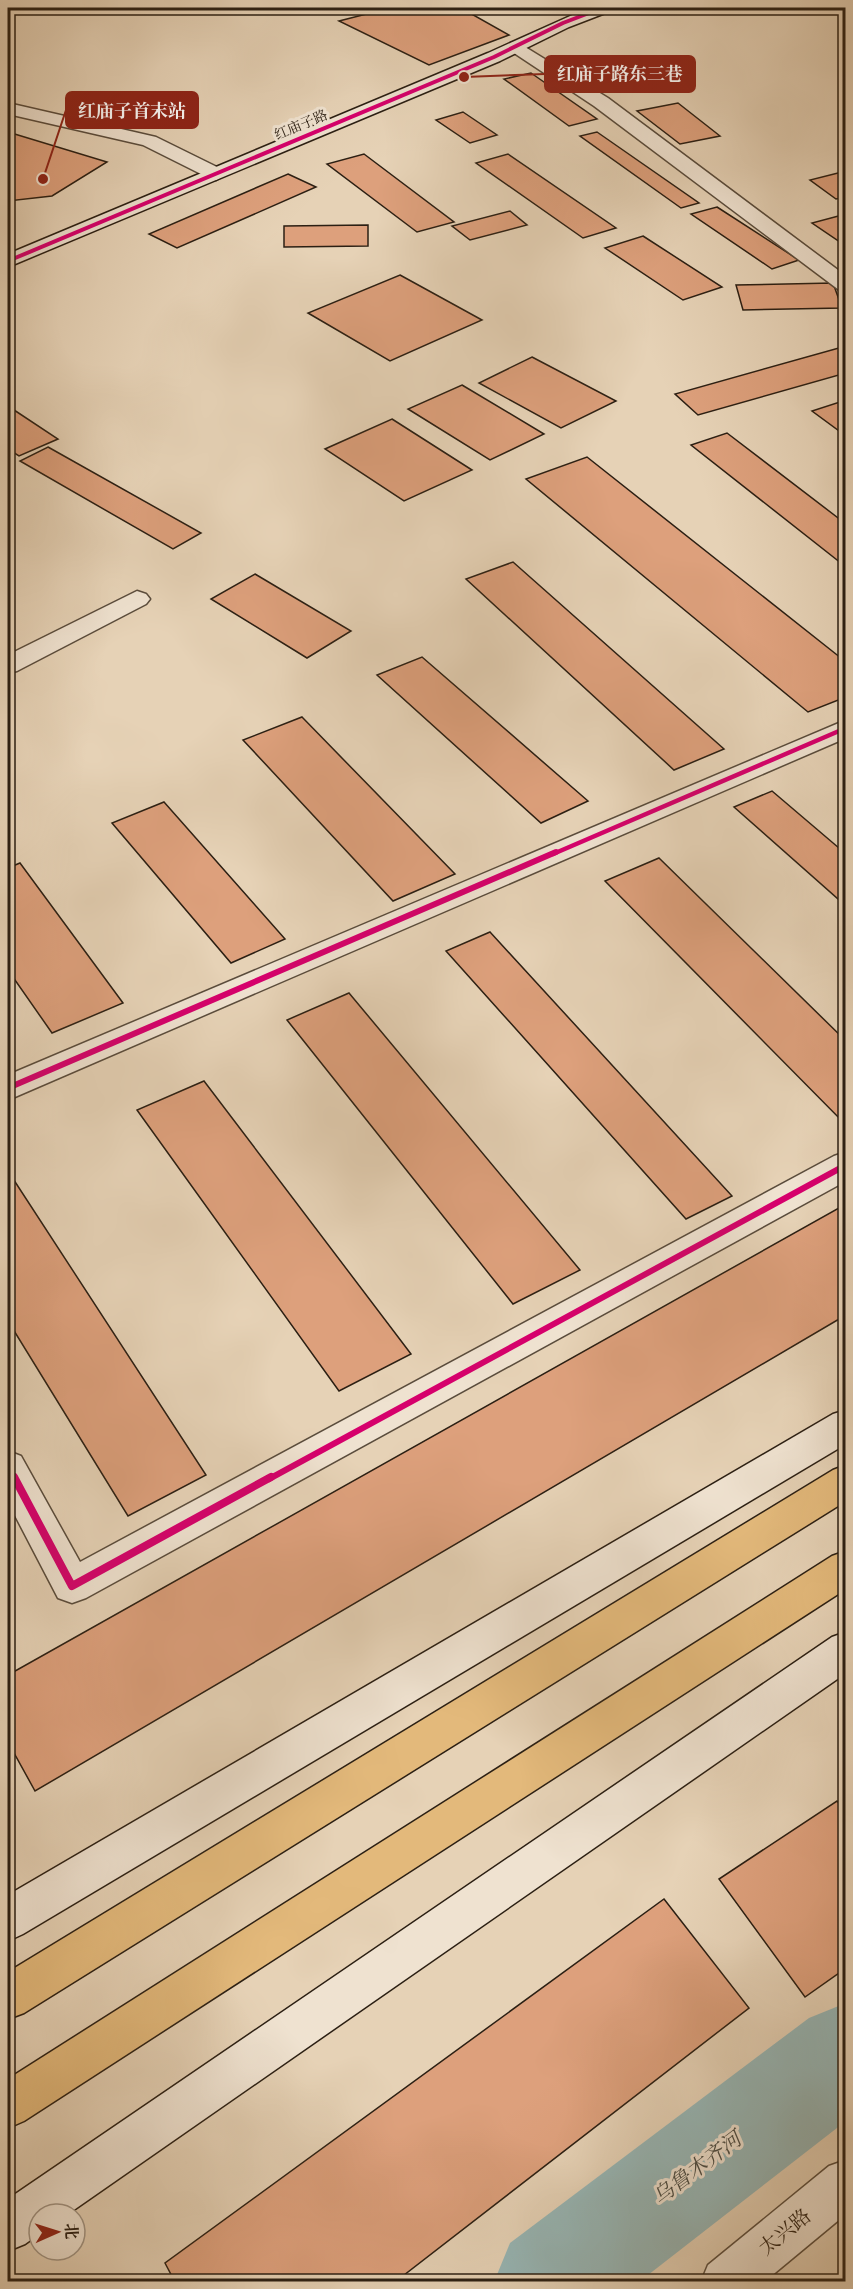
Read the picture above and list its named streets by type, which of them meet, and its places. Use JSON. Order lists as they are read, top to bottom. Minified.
{"streets":{"street":["红庙子路","太兴路"]},"water":["乌鲁木齐河"],"places":["红庙子路东三巷","红庙子首末站"],"north":"right"}
